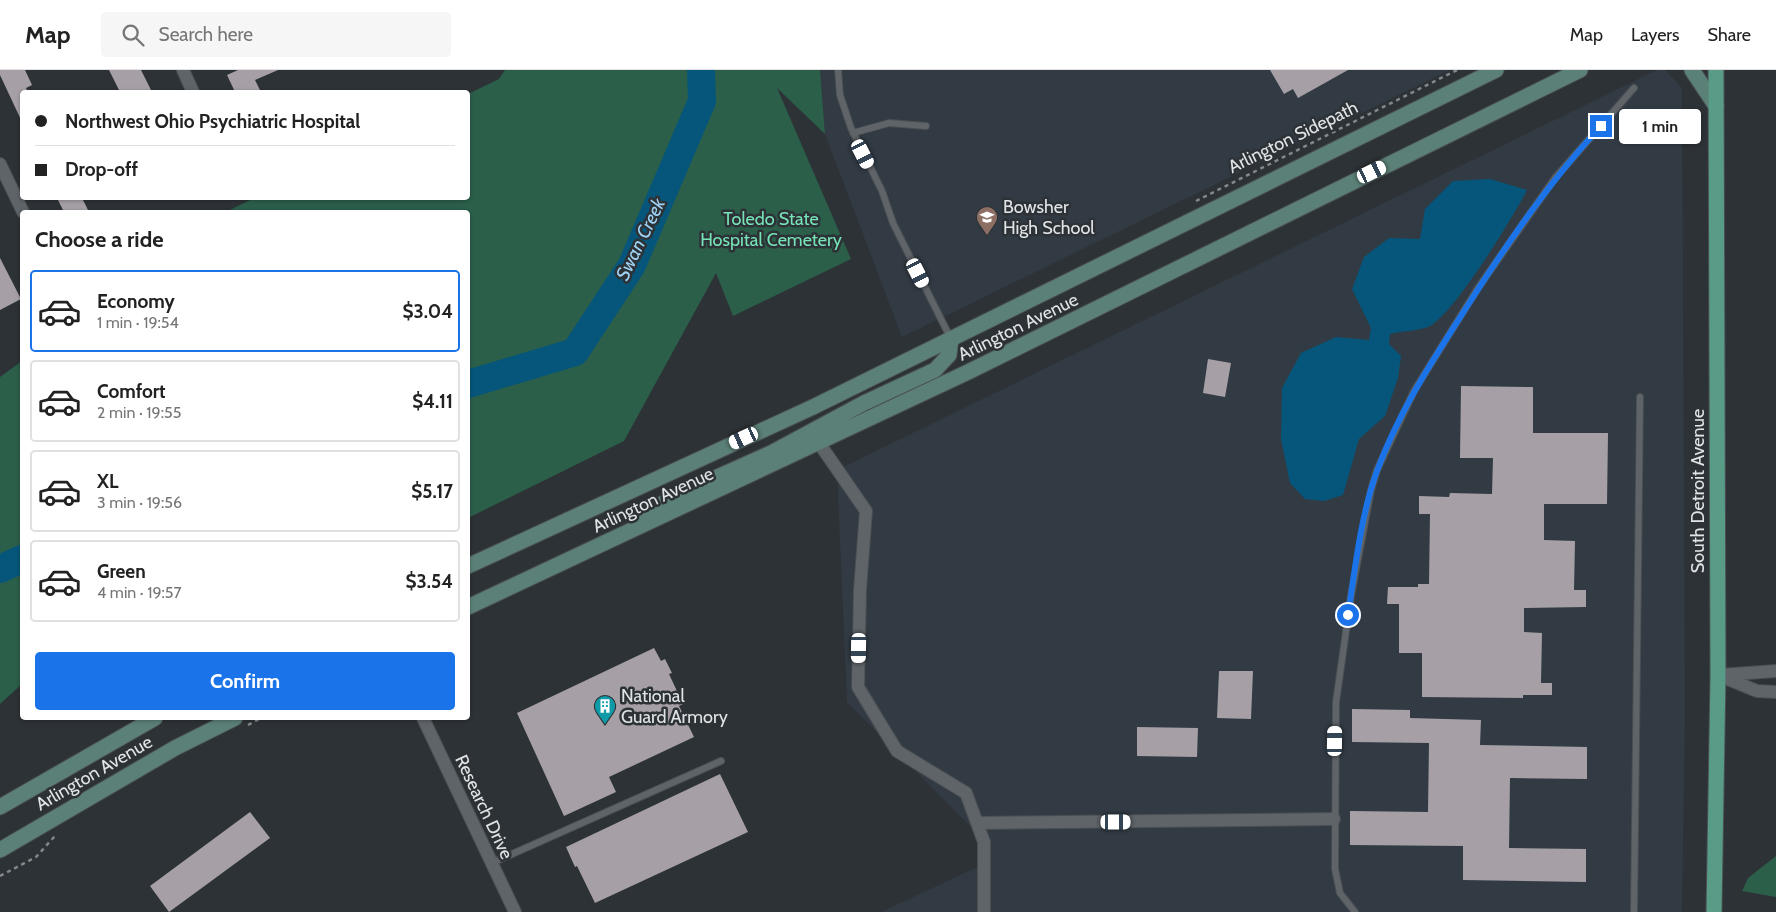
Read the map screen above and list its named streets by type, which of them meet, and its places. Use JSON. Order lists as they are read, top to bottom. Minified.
{"streets":{"main road":["South Detroit Avenue"],"street":["Arlington Avenue","Research Drive"],"path":["Arlington Sidepath"]},"crossings":[["Arlington Sidepath","Arlington Avenue"]],"water":["Swan Creek"],"parks":["Toledo State Hospital Cemetery"],"places":{"school or university":["Bowsher High School"],"building":["National Guard Armory"]},"page":{"header":"Map","search":"Search here","nav":["Map","Layers","Share"],"banner":["Northwest Ohio Psychiatric Hospital","Drop-off"],"bubble":"1 min","heading":"Choose a ride","list":[{"name":"Economy","note":"1 min · 19:54","value":"$3.04"},{"name":"Comfort","note":"2 min · 19:55","value":"$4.11"},{"name":"XL","note":"3 min · 19:56","value":"$5.17"},{"name":"Green","note":"4 min · 19:57","value":"$3.54"}],"buttons":"Confirm"}}
